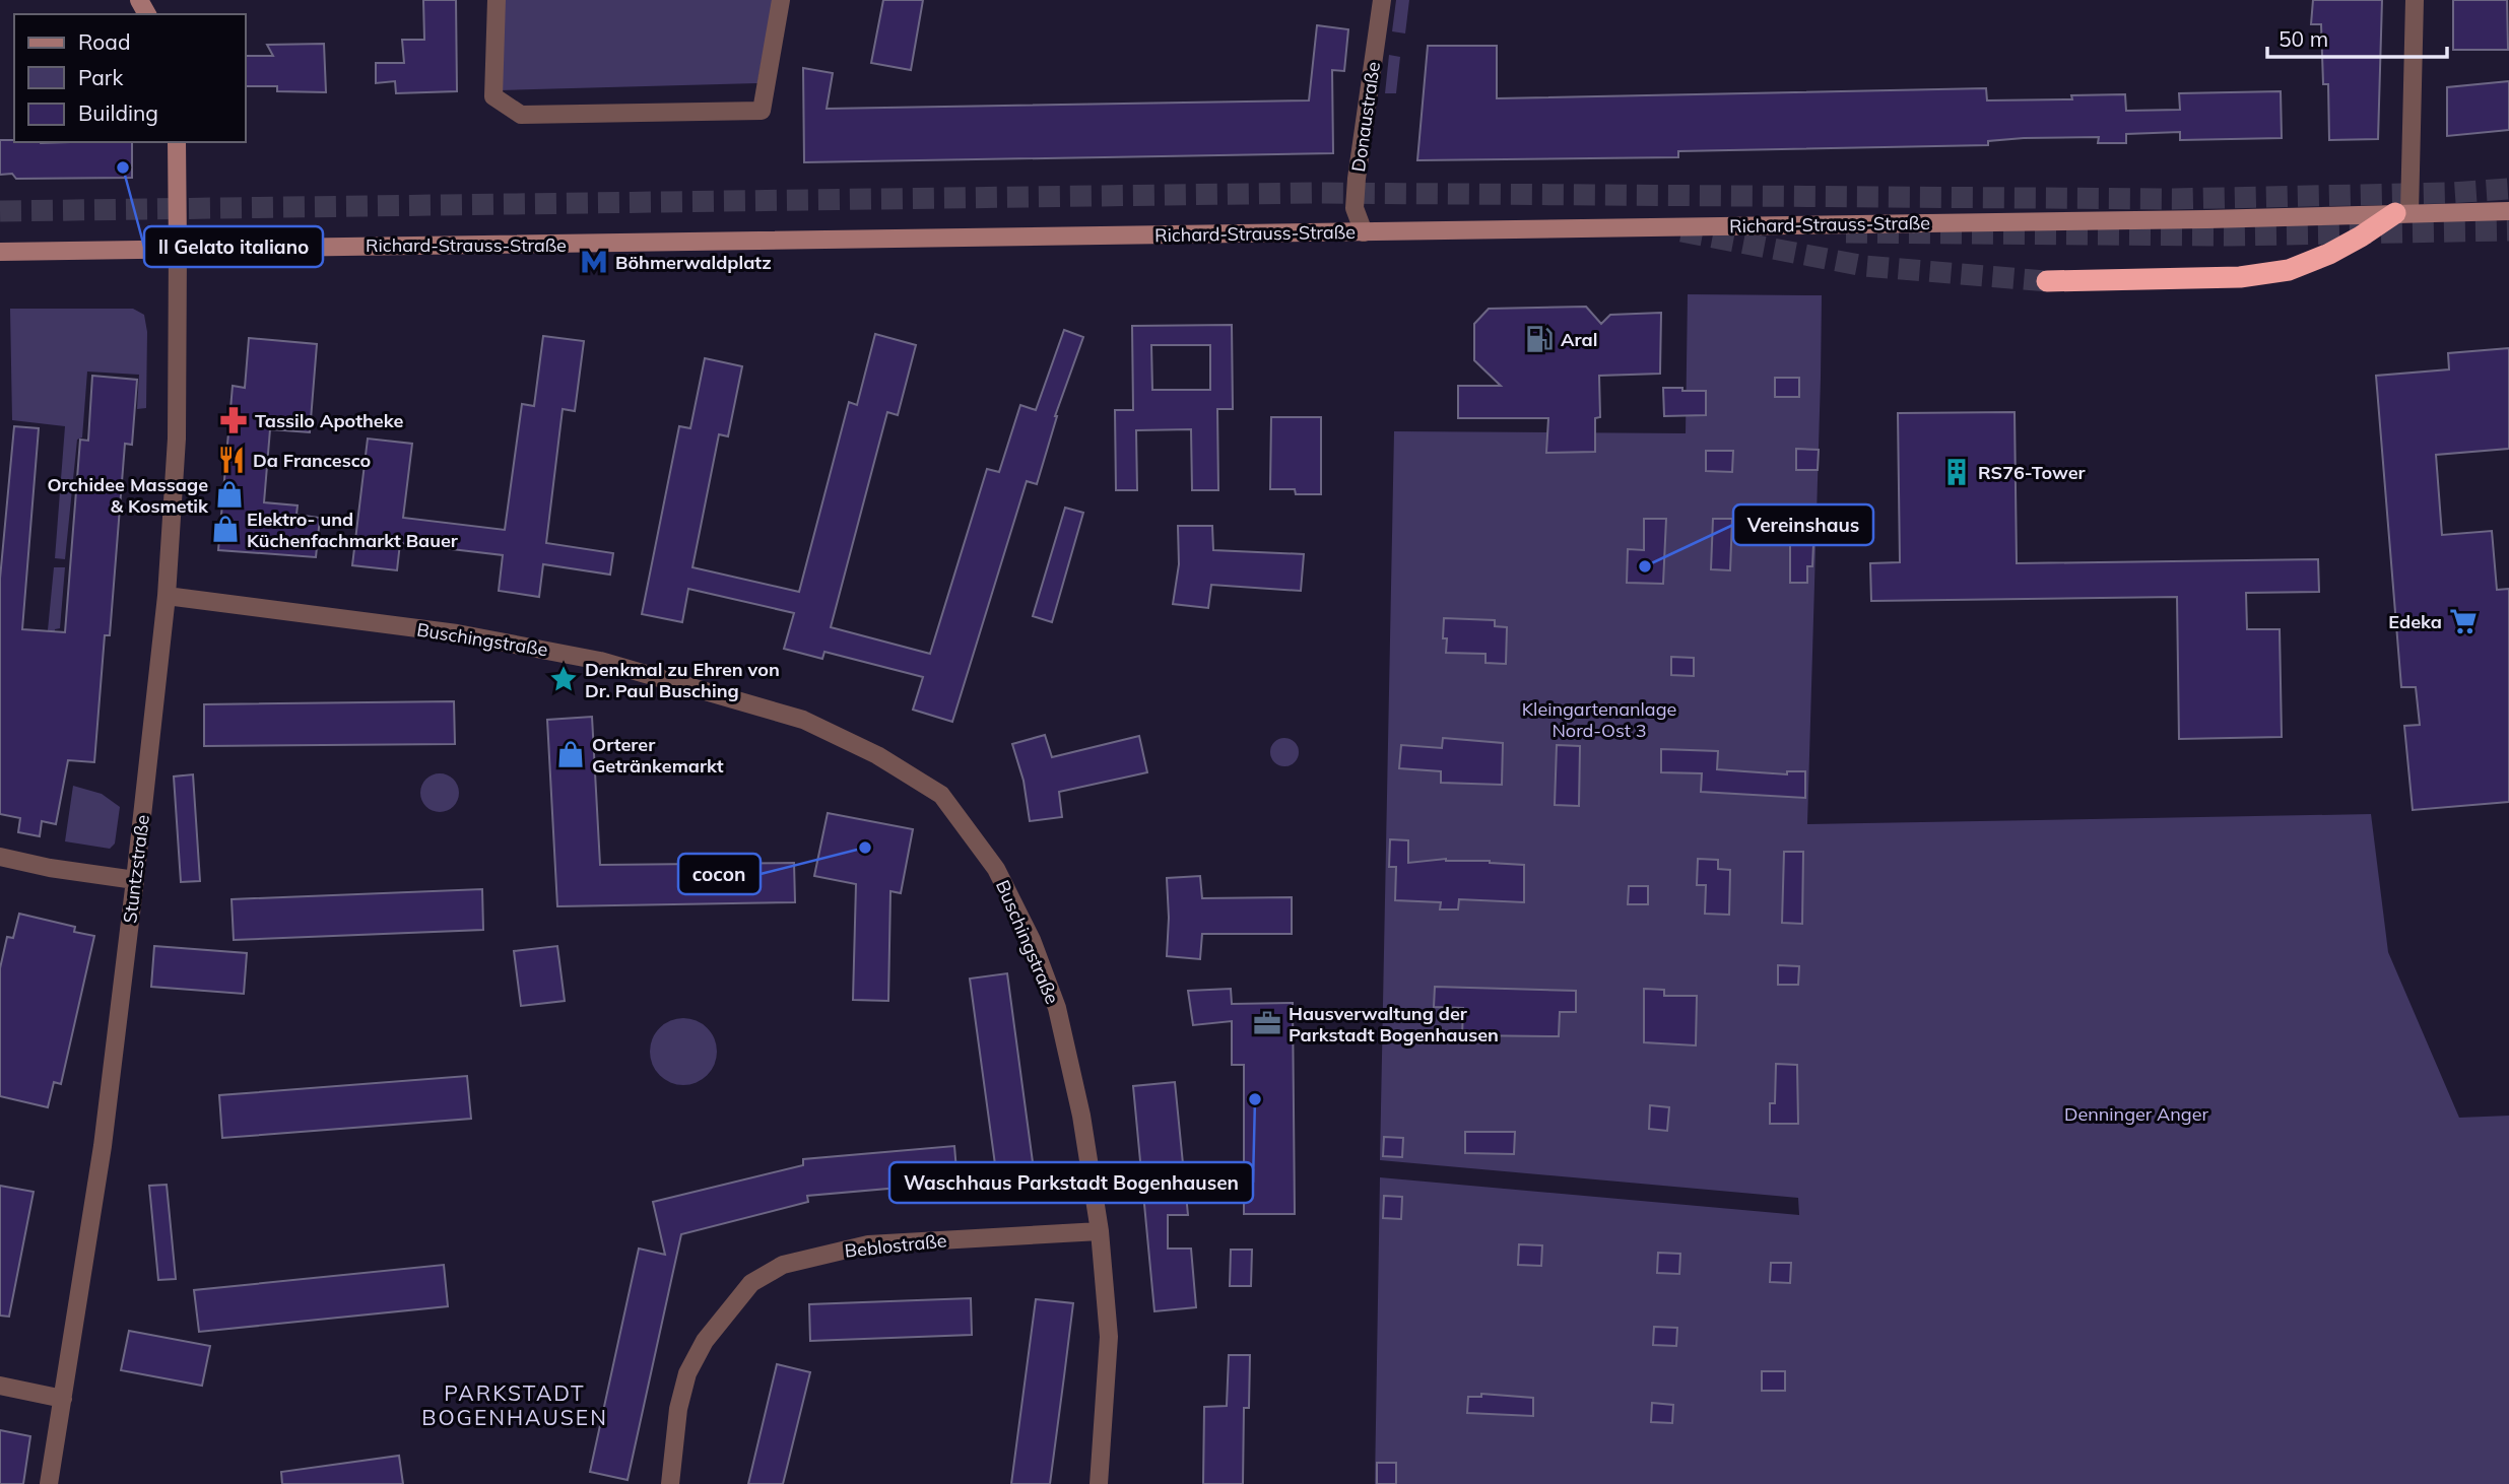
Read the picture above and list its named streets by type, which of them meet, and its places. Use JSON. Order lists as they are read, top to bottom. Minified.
{"streets":{"main road":["Richard-Strauss-Straße"],"street":["Donaustraße","Buschingstraße","Stuntzstraße","Beblostraße"]},"crossings":[["Donaustraße","Richard-Strauss-Straße"],["Richard-Strauss-Straße","Stuntzstraße"],["Buschingstraße","Stuntzstraße"],["Buschingstraße","Beblostraße"]],"districts":["PARKSTADT BOGENHAUSEN"],"parks":["Kleingartenanlage Nord-Ost 3","Denninger Anger"],"places":{"other":["Il Gelato italiano","Vereinshaus","cocon","Waschhaus Parkstadt Bogenhausen"],"metro station":["Böhmerwaldplatz"],"fuel station":["Aral"],"pharmacy":["Tassilo Apotheke"],"restaurant":["Da Francesco"],"building":["RS76-Tower"],"shop":["Orchidee Massage & Kosmetik","Elektro- und Küchenfachmarkt Bauer","Orterer Getränkemarkt"],"supermarket":["Edeka"],"place":["Denkmal zu Ehren von Dr. Paul Busching"],"office":["Hausverwaltung der Parkstadt Bogenhausen"]},"legend":["Road","Park","Building"],"scale_bar":"50 m"}
